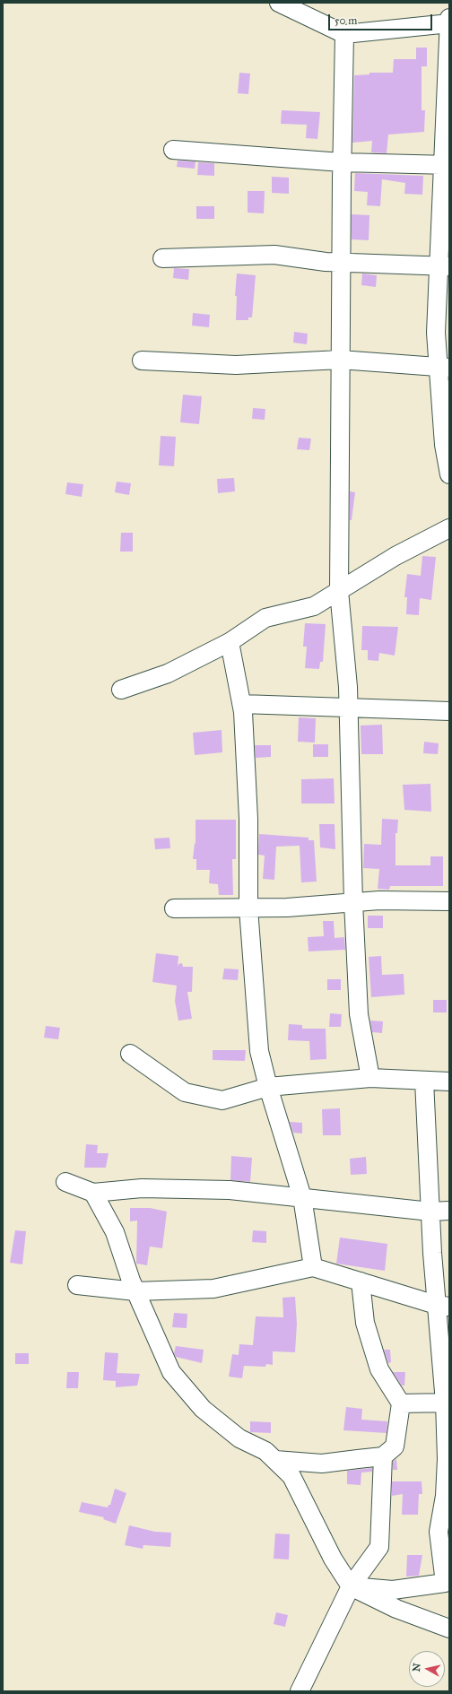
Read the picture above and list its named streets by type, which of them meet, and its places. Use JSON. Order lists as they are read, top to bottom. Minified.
{"scale_bar":"50 m","north":"left"}
